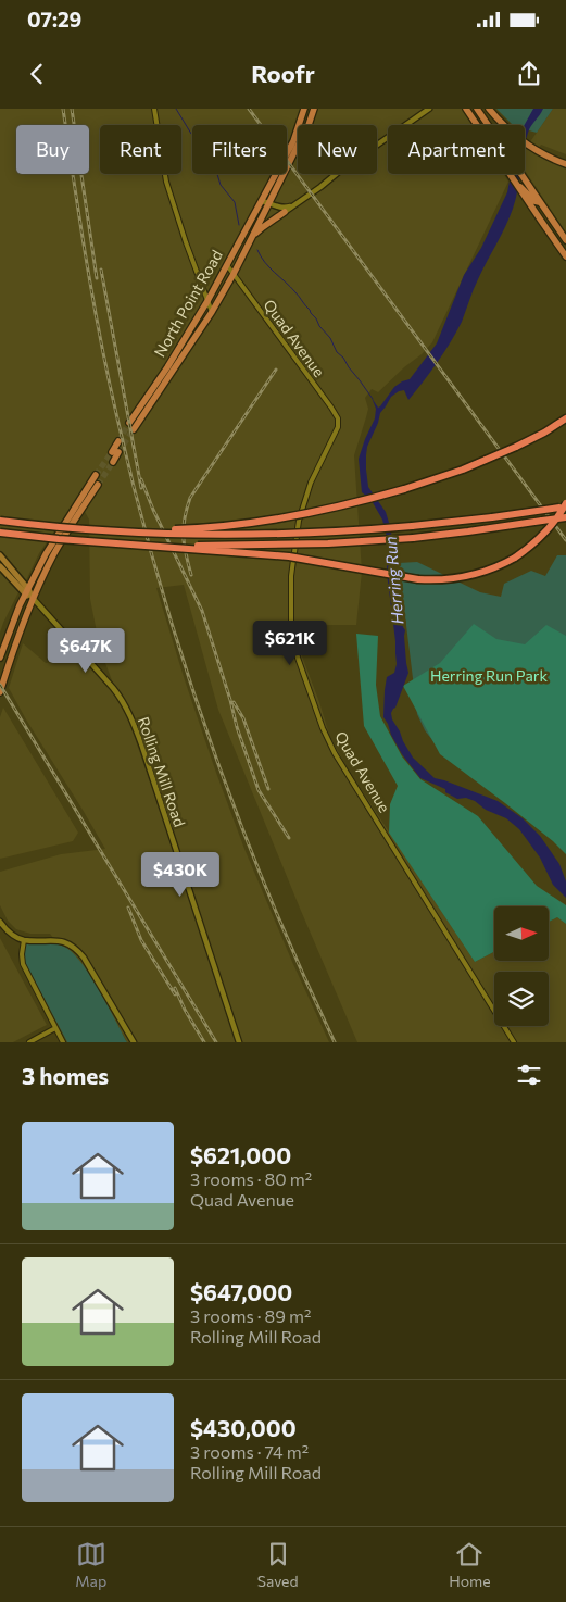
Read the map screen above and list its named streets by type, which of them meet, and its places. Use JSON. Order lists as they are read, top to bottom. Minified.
{"streets":{"main road":["North Point Road"],"street":["Quad Avenue","Rolling Mill Road"]},"crossings":[["North Point Road","Quad Avenue"]],"water":["Herring Run"],"parks":["Herring Run Park"],"north":"right","page":{"status":"07:29","header":"Roofr","chip":["Buy","Rent","Filters","New","Apartment"],"price":["$621K","$647K","$430K"],"heading":"3 homes","list":[{"name":"$621,000","note":"3 rooms · 80 m² · Quad Avenue"},{"name":"$647,000","note":"3 rooms · 89 m² · Rolling Mill Road"},{"name":"$430,000","note":"3 rooms · 74 m² · Rolling Mill Road"}],"tabs":["Map","Saved","Home"]}}
